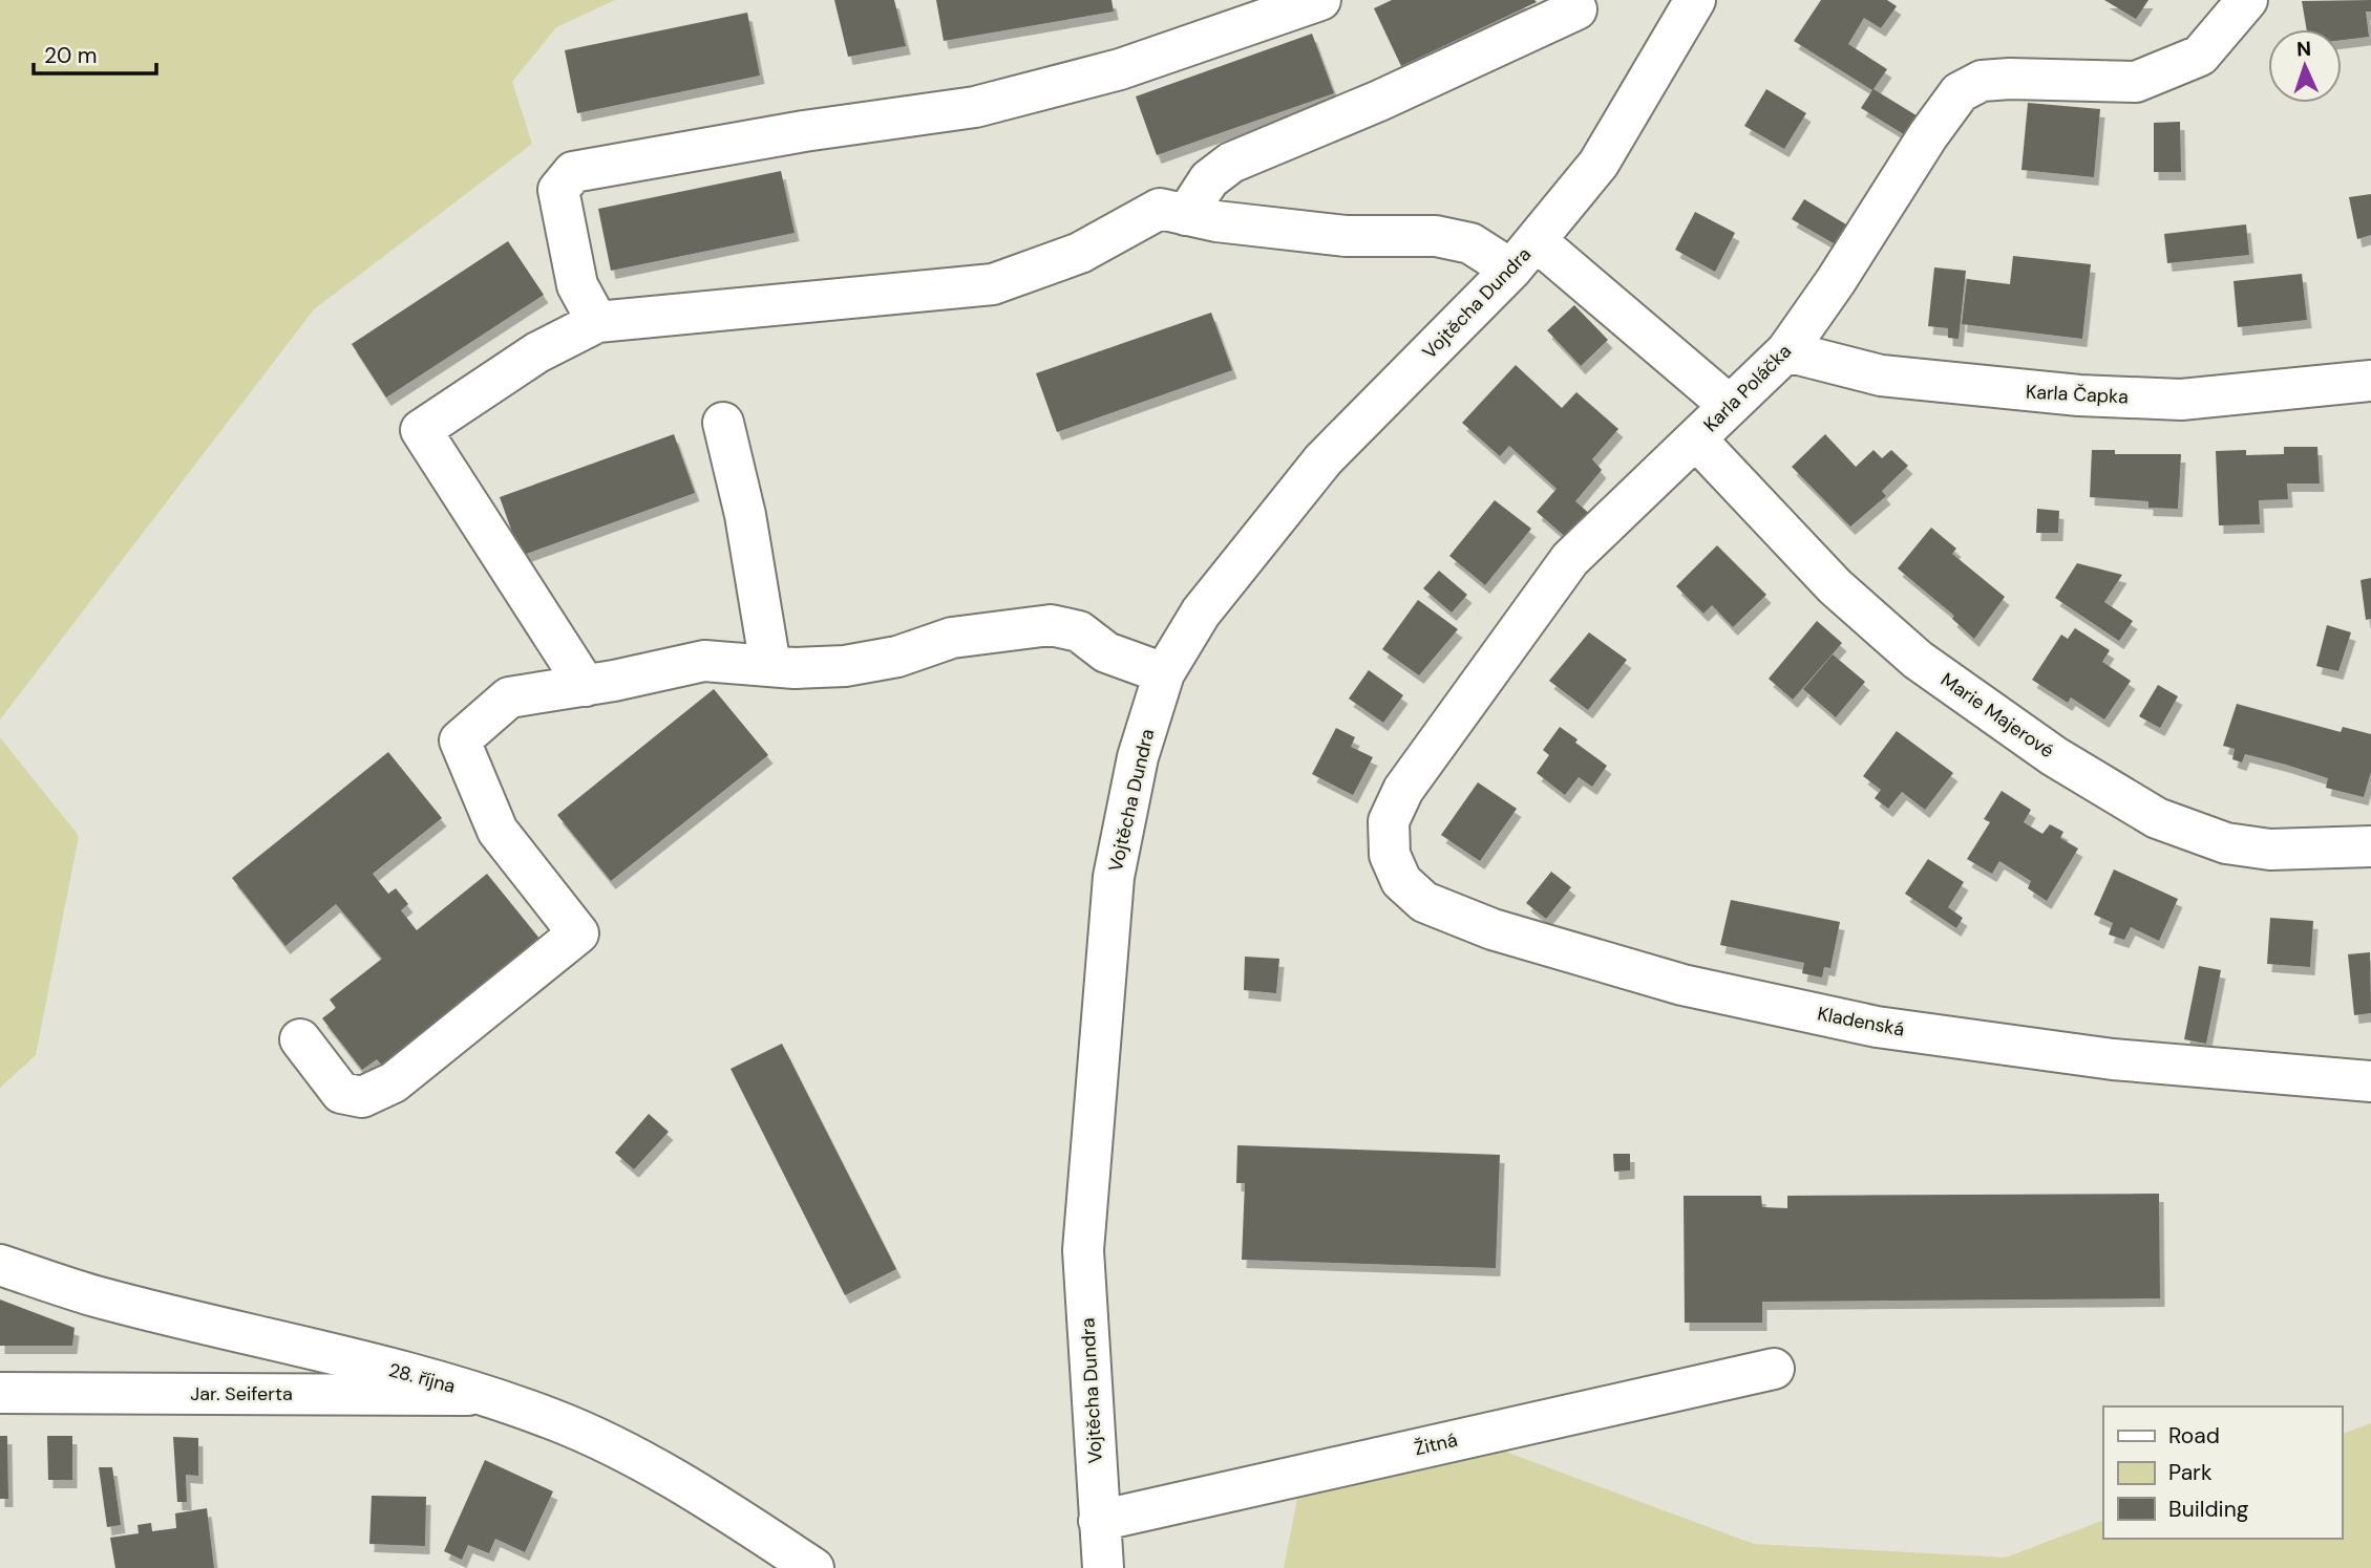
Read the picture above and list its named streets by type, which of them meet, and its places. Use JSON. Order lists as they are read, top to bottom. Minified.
{"streets":{"street":["Vojtěcha Dundra","Karla Poláčka","Karla Čapka","Marie Majerové","Kladenská","28. října","Jar. Seiferta","Žitná"]},"crossings":[["Vojtěcha Dundra","Žitná"],["Karla Poláčka","Karla Čapka"],["Karla Poláčka","Marie Majerové"],["Karla Poláčka","Kladenská"],["28. října","Jar. Seiferta"]],"legend":["Road","Park","Building"],"scale_bar":"20 m","north":"top"}
